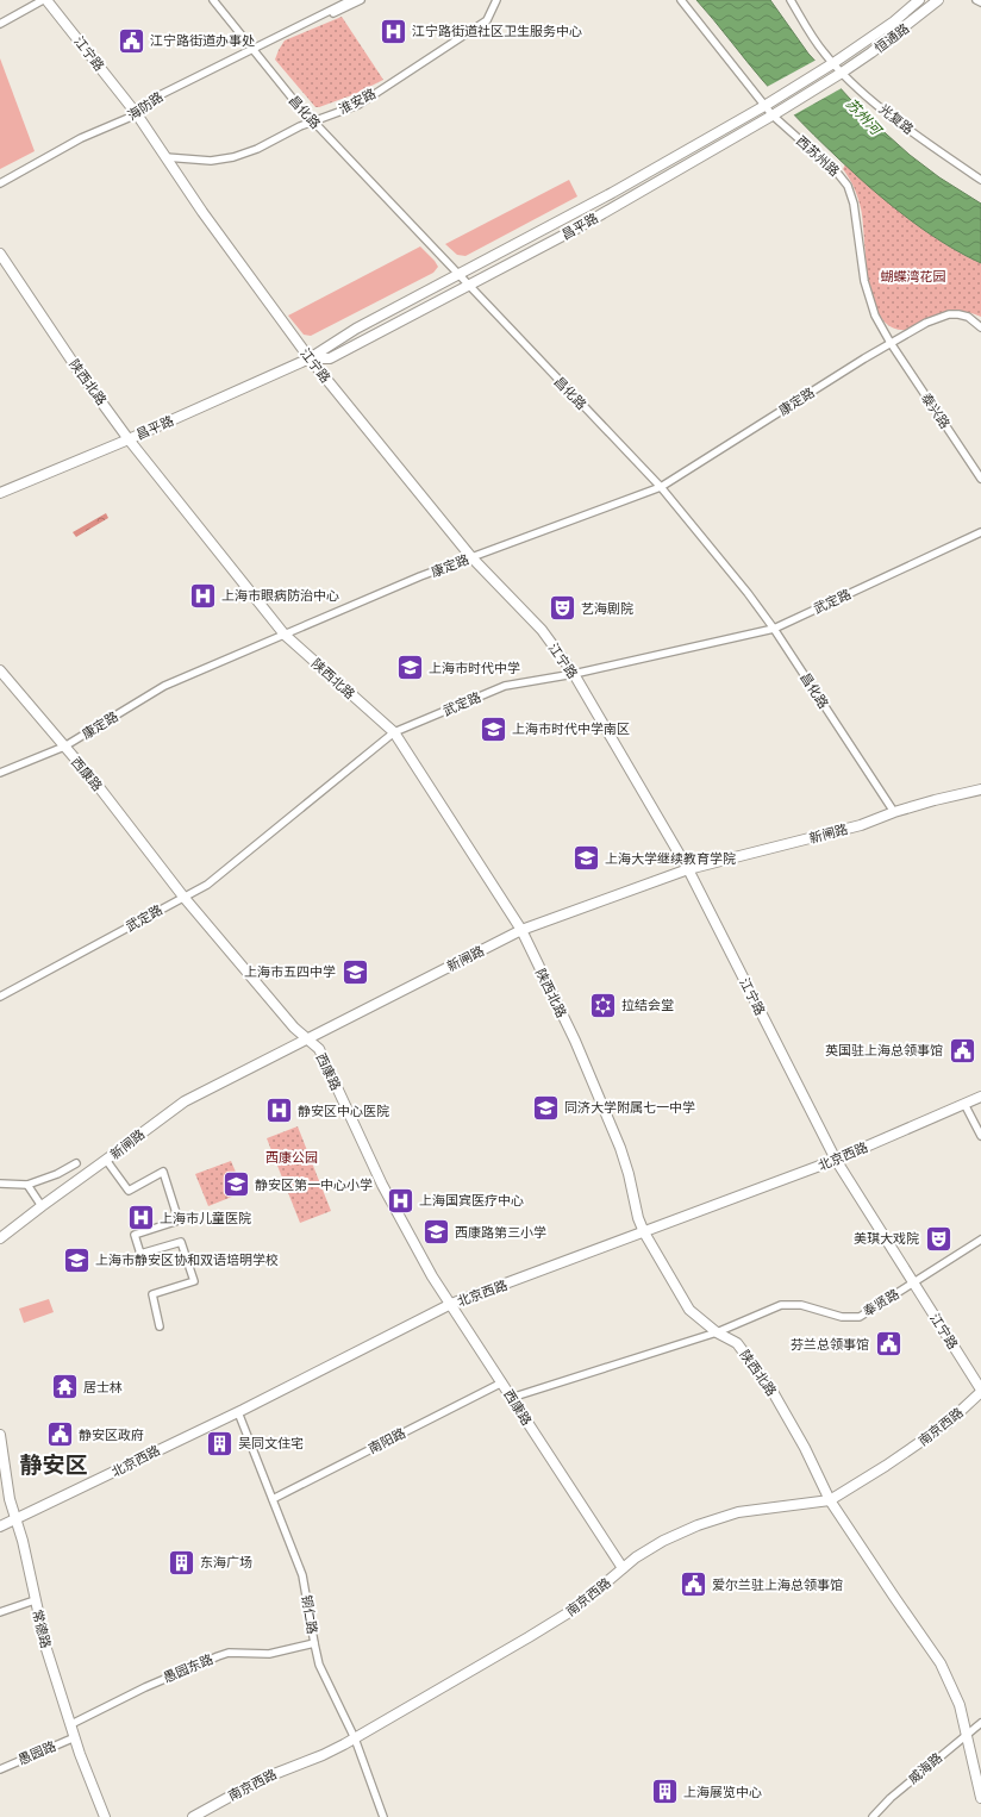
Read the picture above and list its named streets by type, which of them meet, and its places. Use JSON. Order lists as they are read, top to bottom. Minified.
{"streets":{"main road":["恒通路","江宁路","昌平路","陕西北路","西康路","新闸路","北京西路","南京西路","常德路"],"street":["淮安路","海防路","昌化路","光复路","西苏州路","康定路","泰兴路","武定路","奉贤路","南阳路","铜仁路","愚园东路","愚园路","威海路"]},"crossings":[["恒通路","光复路"],["恒通路","昌平路"],["江宁路","淮安路"],["江宁路","海防路"],["江宁路","昌平路"],["江宁路","康定路"],["江宁路","武定路"],["江宁路","新闸路"],["江宁路","北京西路"],["江宁路","奉贤路"],["江宁路","南京西路"],["淮安路","昌化路"],["海防路","昌化路"],["昌化路","昌平路"],["昌化路","康定路"],["昌化路","武定路"],["昌化路","新闸路"],["光复路","昌平路"],["西苏州路","昌平路"],["西苏州路","康定路"],["西苏州路","泰兴路"],["昌平路","陕西北路"],["陕西北路","康定路"],["陕西北路","武定路"],["陕西北路","新闸路"],["陕西北路","北京西路"],["陕西北路","奉贤路"],["陕西北路","南京西路"],["陕西北路","威海路"],["康定路","泰兴路"],["康定路","西康路"],["武定路","西康路"],["西康路","新闸路"],["西康路","北京西路"],["西康路","南京西路"],["西康路","南阳路"],["北京西路","铜仁路"],["北京西路","常德路"],["南京西路","铜仁路"],["南阳路","铜仁路"],["铜仁路","愚园东路"],["常德路","愚园东路"],["常德路","愚园路"]],"districts":["静安区"],"water":["苏州河"],"parks":["蝴蝶湾花园","西康公园"],"places":{"hospital":["江宁路街道社区卫生服务中心","上海市眼病防治中心","静安区中心医院","上海国宾医疗中心","上海市儿童医院"],"public building":["江宁路街道办事处","英国驻上海总领事馆","芬兰总领事馆","静安区政府","爱尔兰驻上海总领事馆"],"theatre":["艺海剧院","美琪大戏院"],"school or university":["上海市时代中学","上海市时代中学南区","上海大学继续教育学院","上海市五四中学","同济大学附属七一中学","静安区第一中心小学","西康路第三小学","上海市静安区协和双语培明学校"],"synagogue":["拉结会堂"],"temple":["居士林"],"building":["吴同文住宅","东海广场","上海展览中心"]}}
